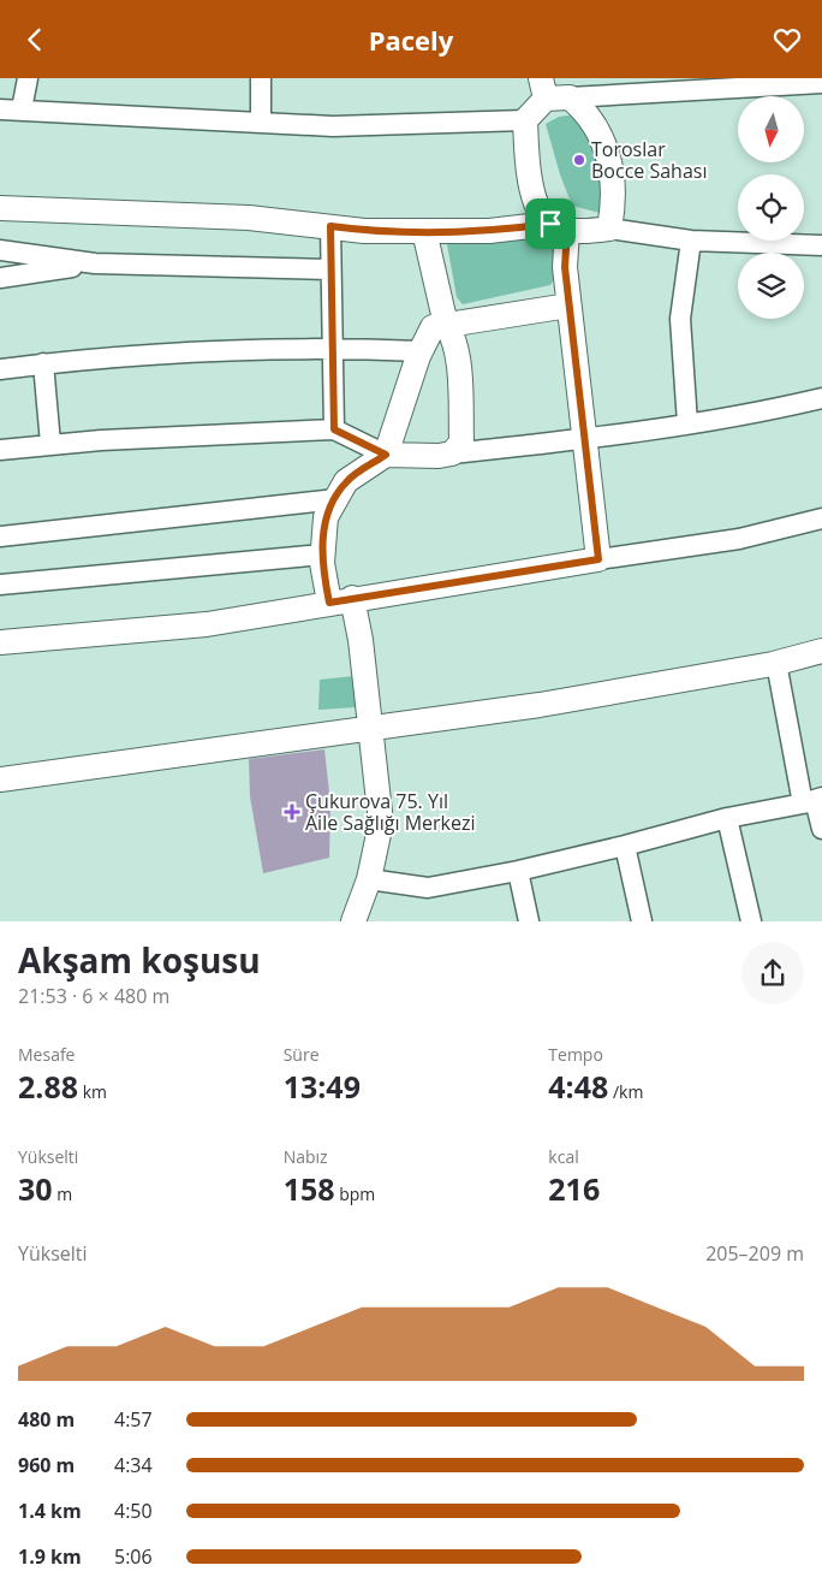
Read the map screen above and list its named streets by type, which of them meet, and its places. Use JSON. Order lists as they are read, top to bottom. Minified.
{"places":{"other":["Toroslar Bocce Sahası"],"health":["Çukurova 75. Yıl Aile Sağlığı Merkezi"]},"north":"bottom","page":{"header":"Pacely","heading":["Akşam koşusu","21:53 · 6 × 480 m"],"stats":[["Mesafe","2.88 km"],["Süre","13:49"],["Tempo","4:48 /km"],["Yükselti","30 m"],["Nabız","158 bpm"],["kcal","216"]],"chart":["Yükselti","205–209 m"],"list":[{"name":"480 m","note":"4:57"},{"name":"960 m","note":"4:34"},{"name":"1.4 km","note":"4:50"},{"name":"1.9 km","note":"5:06"}]}}
